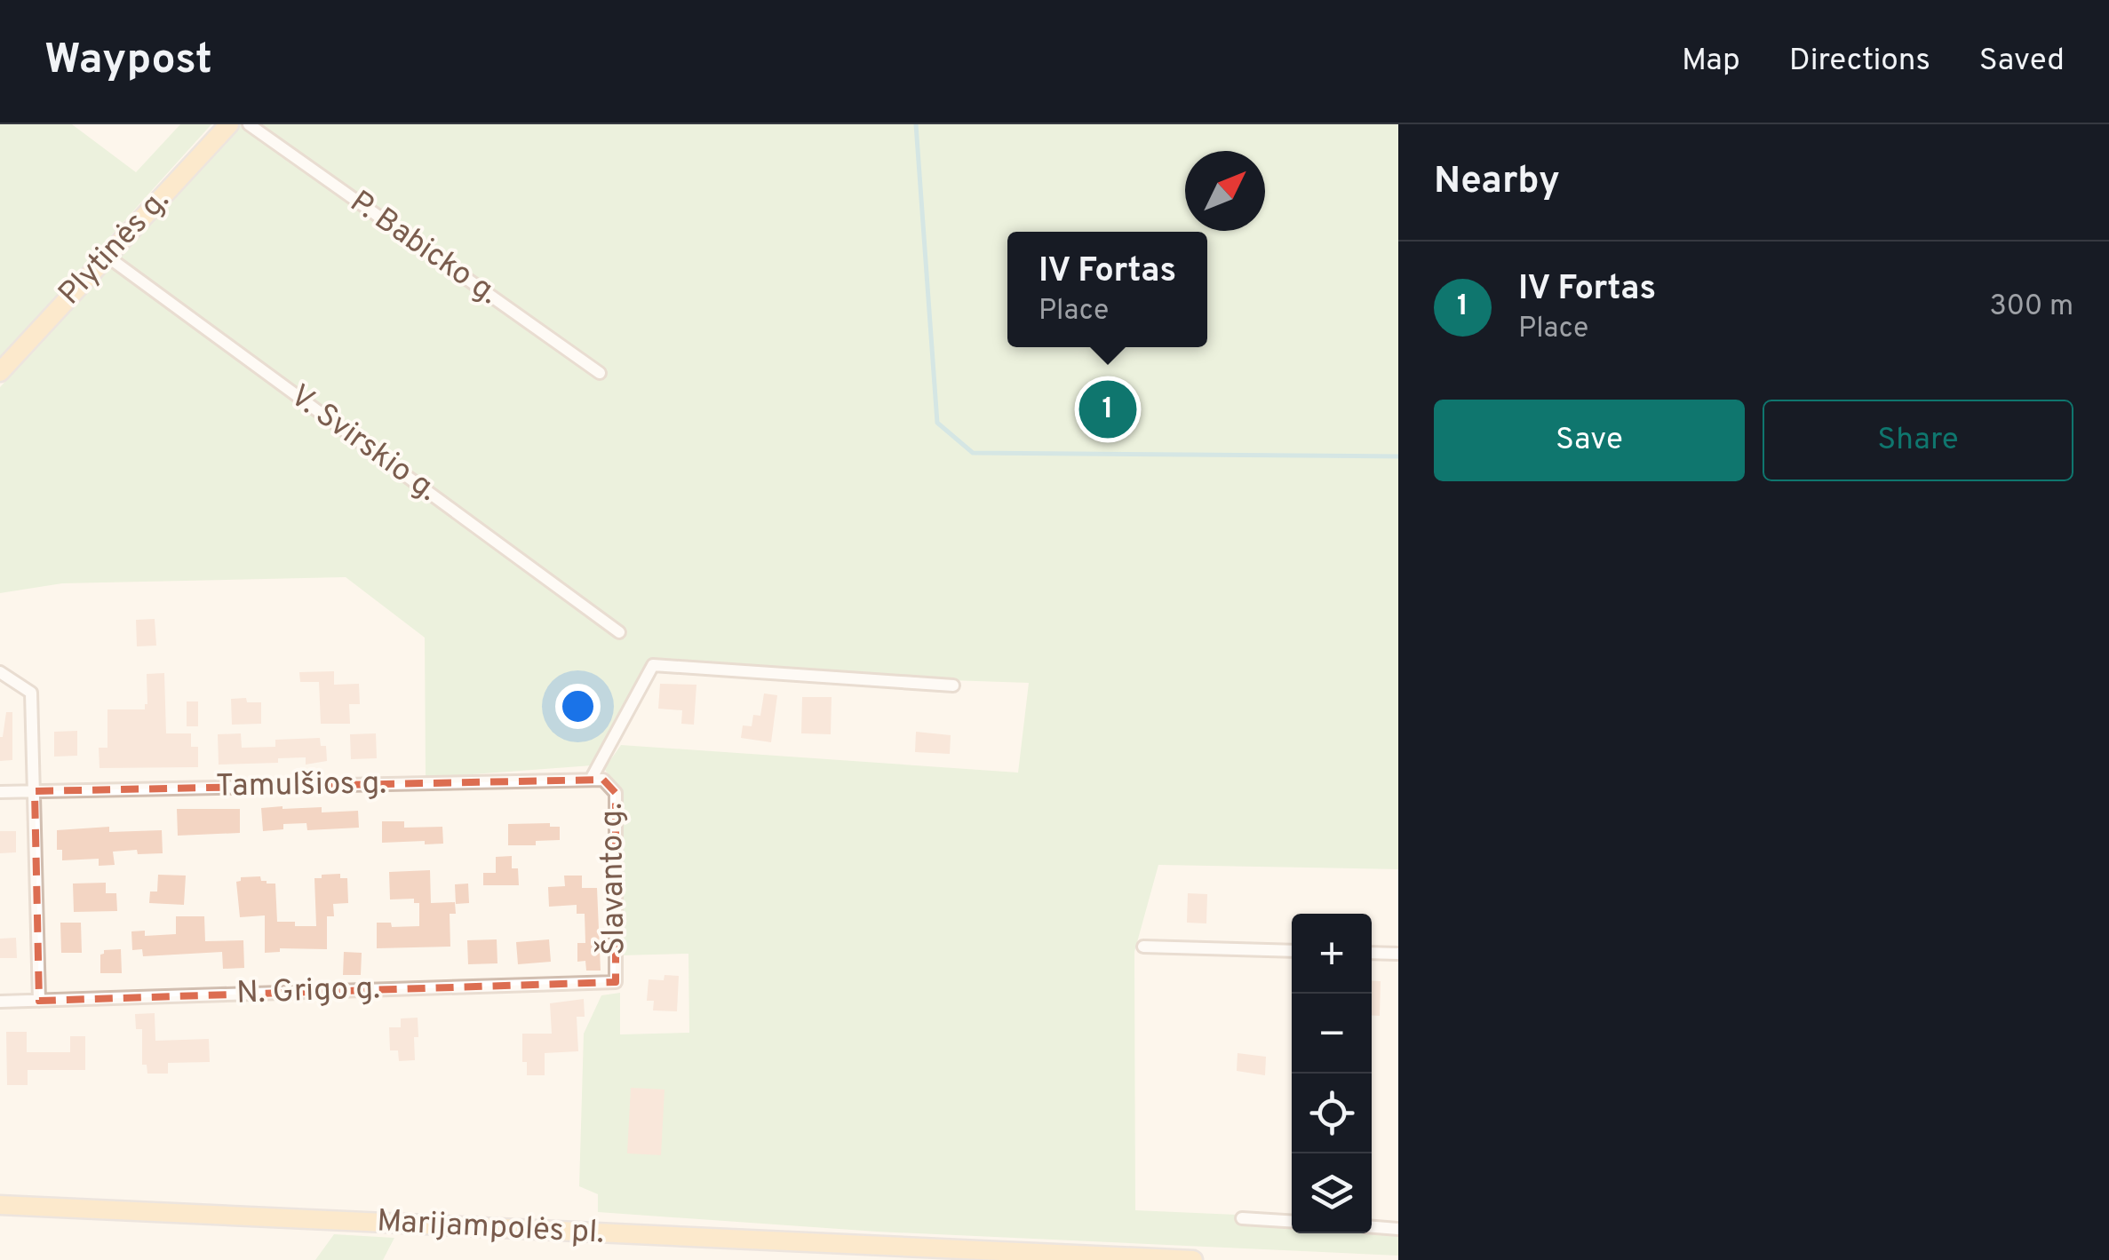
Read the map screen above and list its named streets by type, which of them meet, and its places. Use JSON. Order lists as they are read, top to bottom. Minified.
{"streets":{"main road":["Plytinės g.","Marijampolės pl."],"street":["P. Babicko g.","V. Svirskio g.","Tamulšios g.","Šlavanto g.","N. Grigo g."]},"crossings":[["Plytinės g.","V. Svirskio g."],["Tamulšios g.","Šlavanto g."],["Šlavanto g.","N. Grigo g."]],"north":"top right","page":{"header":"Waypost","nav":["Map","Directions","Saved"],"heading":"Nearby","popup":["IV Fortas","Place"],"list":[{"mark":"1","name":"IV Fortas","note":"Place","value":"300 m"}],"buttons":["Save","Share"],"pins":"1","map_buttons":["+","−"]}}
